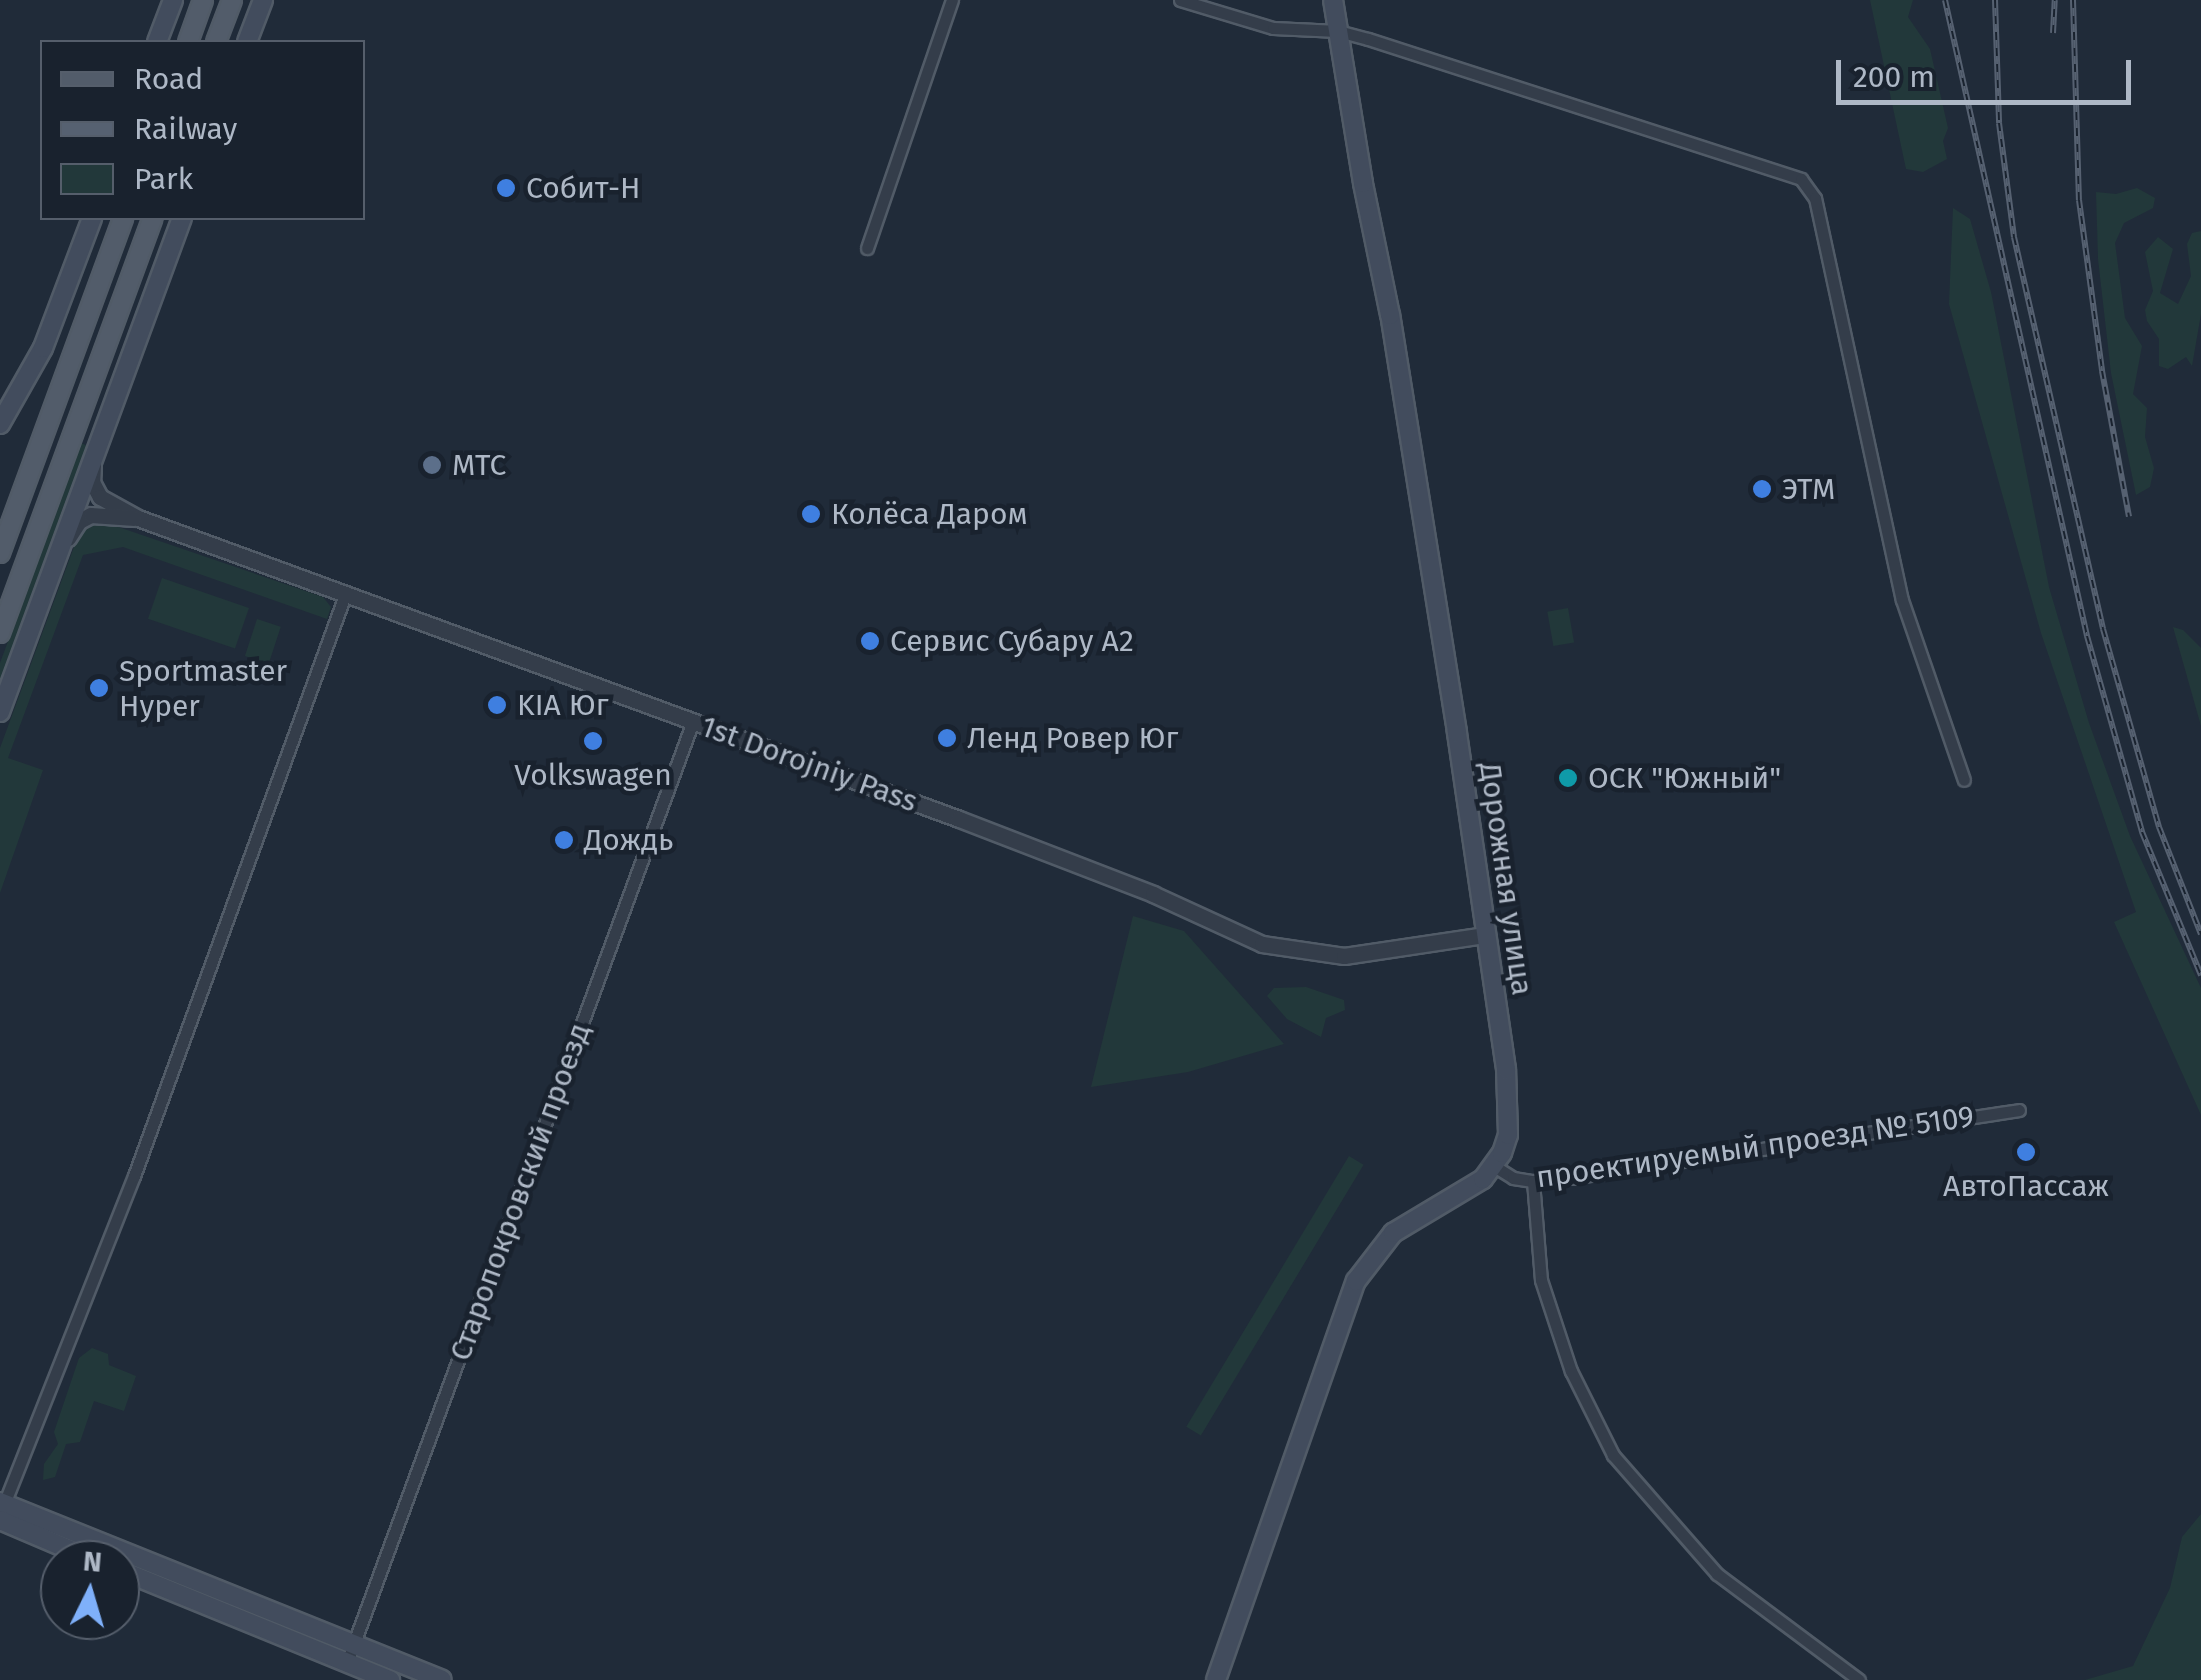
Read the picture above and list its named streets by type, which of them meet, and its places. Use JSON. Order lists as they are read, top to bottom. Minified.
{"streets":{"main road":["Дорожная улица"],"street":["1st Dorojniy Pass","проектируемый проезд № 5109","Старопокровский проезд"]},"crossings":[["1st Dorojniy Pass","Дорожная улица"],["1st Dorojniy Pass","Старопокровский проезд"],["Дорожная улица","проектируемый проезд № 5109"]],"places":["Собит-Н","МТС","ЭТМ","Колёса Даром","Сервис Субару А2","Sportmaster Hyper","KIA Юг","Ленд Ровер Юг","Volkswagen","ОСК \"Южный\"","Дождь","АвтоПассаж"],"legend":["Road","Railway","Park"],"scale_bar":"200 m","north":"top"}
